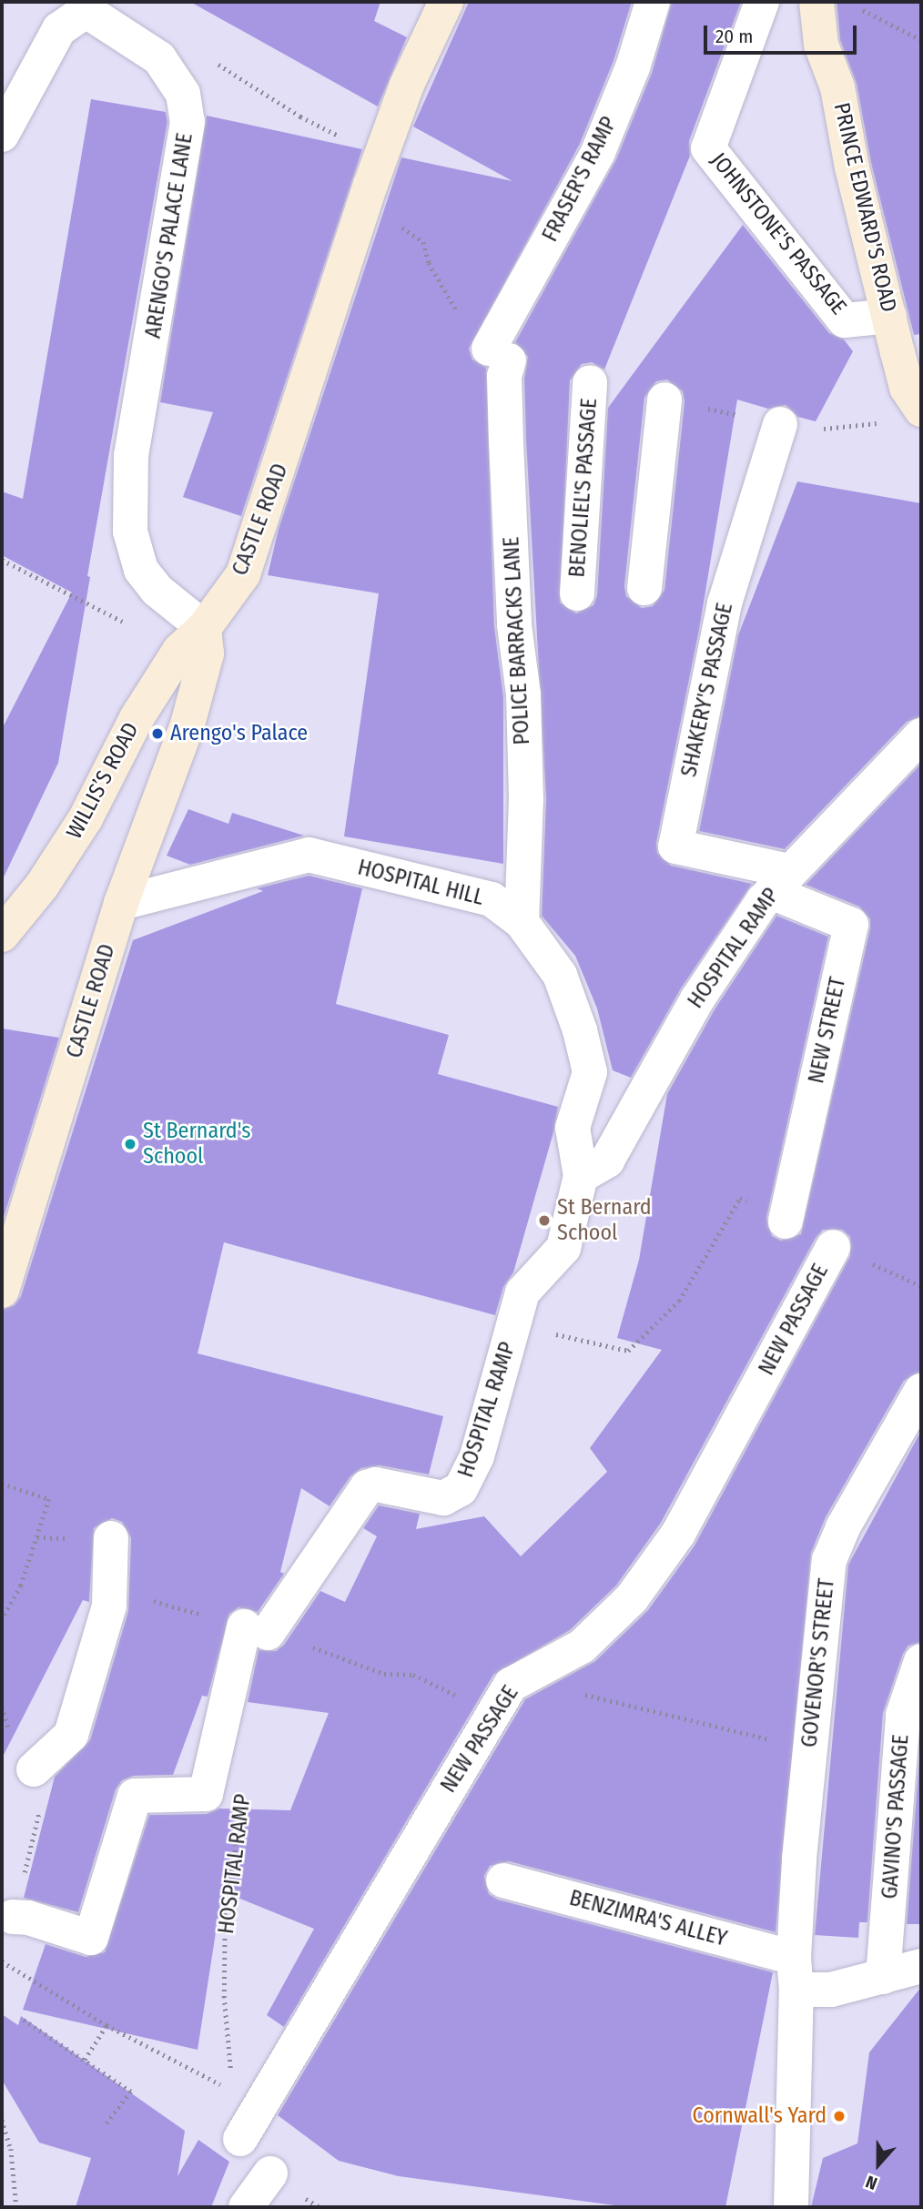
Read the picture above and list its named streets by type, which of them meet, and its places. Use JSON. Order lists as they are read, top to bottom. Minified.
{"streets":{"street":["FRASER'S RAMP","PRINCE EDWARD'S ROAD","JOHNSTONE'S PASSAGE","ARENGO'S PALACE LANE","BENOLIEL'S PASSAGE","CASTLE ROAD","POLICE BARRACKS LANE","SHAKERY'S PASSAGE","WILLIS’S ROAD","HOSPITAL HILL","HOSPITAL RAMP","NEW STREET","NEW PASSAGE","GOVENOR'S STREET","GAVINO'S PASSAGE","BENZIMRA'S ALLEY"]},"crossings":[["FRASER'S RAMP","POLICE BARRACKS LANE"],["PRINCE EDWARD'S ROAD","JOHNSTONE'S PASSAGE"],["ARENGO'S PALACE LANE","CASTLE ROAD"],["ARENGO'S PALACE LANE","WILLIS’S ROAD"],["CASTLE ROAD","WILLIS’S ROAD"],["CASTLE ROAD","HOSPITAL HILL"],["POLICE BARRACKS LANE","HOSPITAL HILL"],["SHAKERY'S PASSAGE","HOSPITAL RAMP"],["SHAKERY'S PASSAGE","NEW STREET"],["HOSPITAL HILL","HOSPITAL RAMP"],["HOSPITAL RAMP","NEW STREET"],["HOSPITAL RAMP","NEW PASSAGE"],["GOVENOR'S STREET","BENZIMRA'S ALLEY"],["GAVINO'S PASSAGE","BENZIMRA'S ALLEY"]],"places":["Arengo's Palace","St Bernard's School","St Bernard School","Cornwall's Yard"],"scale_bar":"20 m","north":"bottom"}
